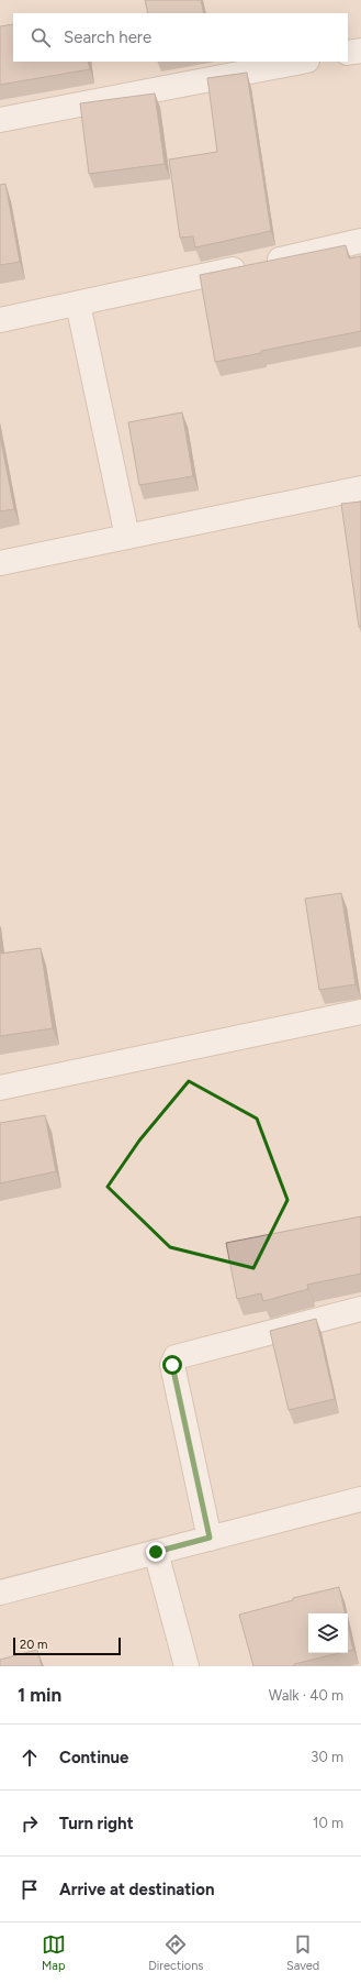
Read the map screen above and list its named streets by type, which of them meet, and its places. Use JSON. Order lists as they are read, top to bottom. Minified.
{"scale_bar":"20 m","page":{"search":"Search here","scale":"20 m","heading":["1 min","Walk · 40 m"],"list":[["Continue","30 m"],["Turn right","10 m"],"Arrive at destination"],"nav":["Map","Directions","Saved"]}}
